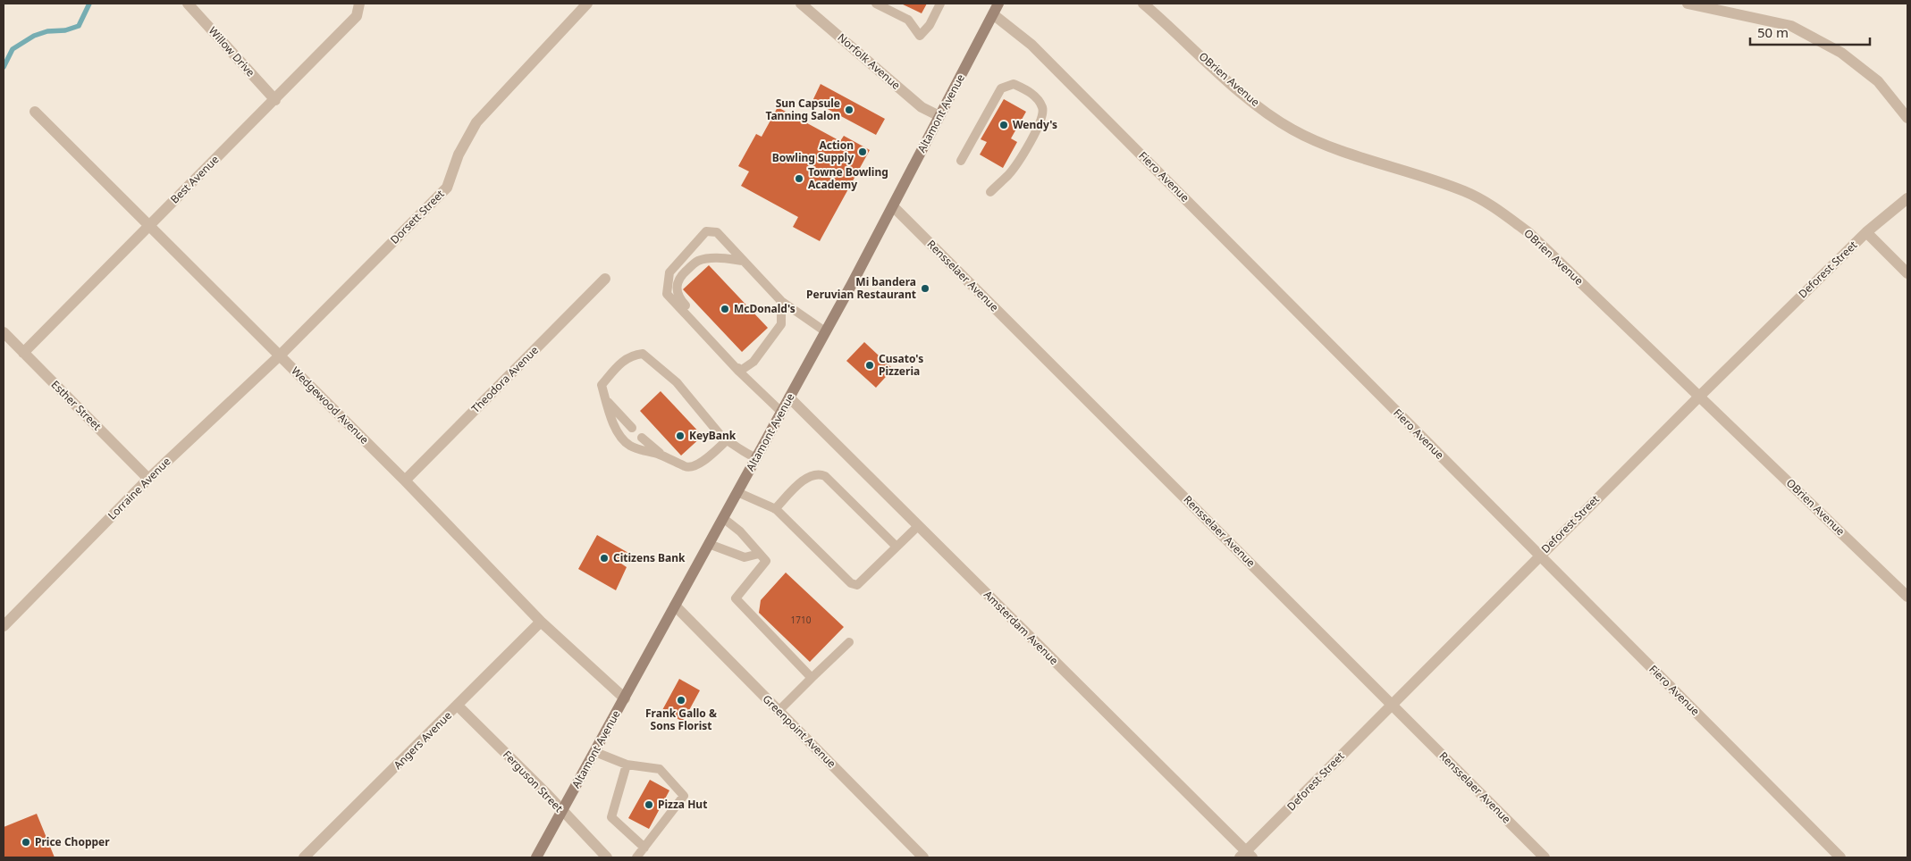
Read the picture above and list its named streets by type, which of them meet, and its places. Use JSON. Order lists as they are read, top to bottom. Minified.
{"streets":{"main road":["Altamont Avenue"],"street":["Willow Drive","Norfolk Avenue","OBrien Avenue","Fiero Avenue","Best Avenue","Dorsett Street","Deforest Street","Rensselaer Avenue","Theodora Avenue","Esther Street","Wedgewood Avenue","Lorraine Avenue","Amsterdam Avenue","Greenpoint Avenue","Angers Avenue","Ferguson Street"]},"crossings":[["Willow Drive","Best Avenue"],["Norfolk Avenue","Altamont Avenue"],["OBrien Avenue","Deforest Street"],["Altamont Avenue","Fiero Avenue"],["Altamont Avenue","Rensselaer Avenue"],["Altamont Avenue","Wedgewood Avenue"],["Altamont Avenue","Amsterdam Avenue"],["Altamont Avenue","Greenpoint Avenue"],["Altamont Avenue","Ferguson Street"],["Fiero Avenue","Deforest Street"],["Best Avenue","Esther Street"],["Best Avenue","Wedgewood Avenue"],["Dorsett Street","Wedgewood Avenue"],["Dorsett Street","Lorraine Avenue"],["Deforest Street","Rensselaer Avenue"],["Deforest Street","Amsterdam Avenue"],["Theodora Avenue","Wedgewood Avenue"],["Esther Street","Lorraine Avenue"],["Wedgewood Avenue","Lorraine Avenue"],["Wedgewood Avenue","Angers Avenue"],["Angers Avenue","Ferguson Street"]],"places":["Sun Capsule Tanning Salon","Wendy's","Action Bowling Supply","Towne Bowling Academy","Mi bandera Peruvian Restaurant","McDonald's","Cusato's Pizzeria","KeyBank","Citizens Bank","Frank Gallo & Sons Florist","Pizza Hut","Price Chopper"],"house_numbers":["1710"],"scale_bar":"50 m"}
